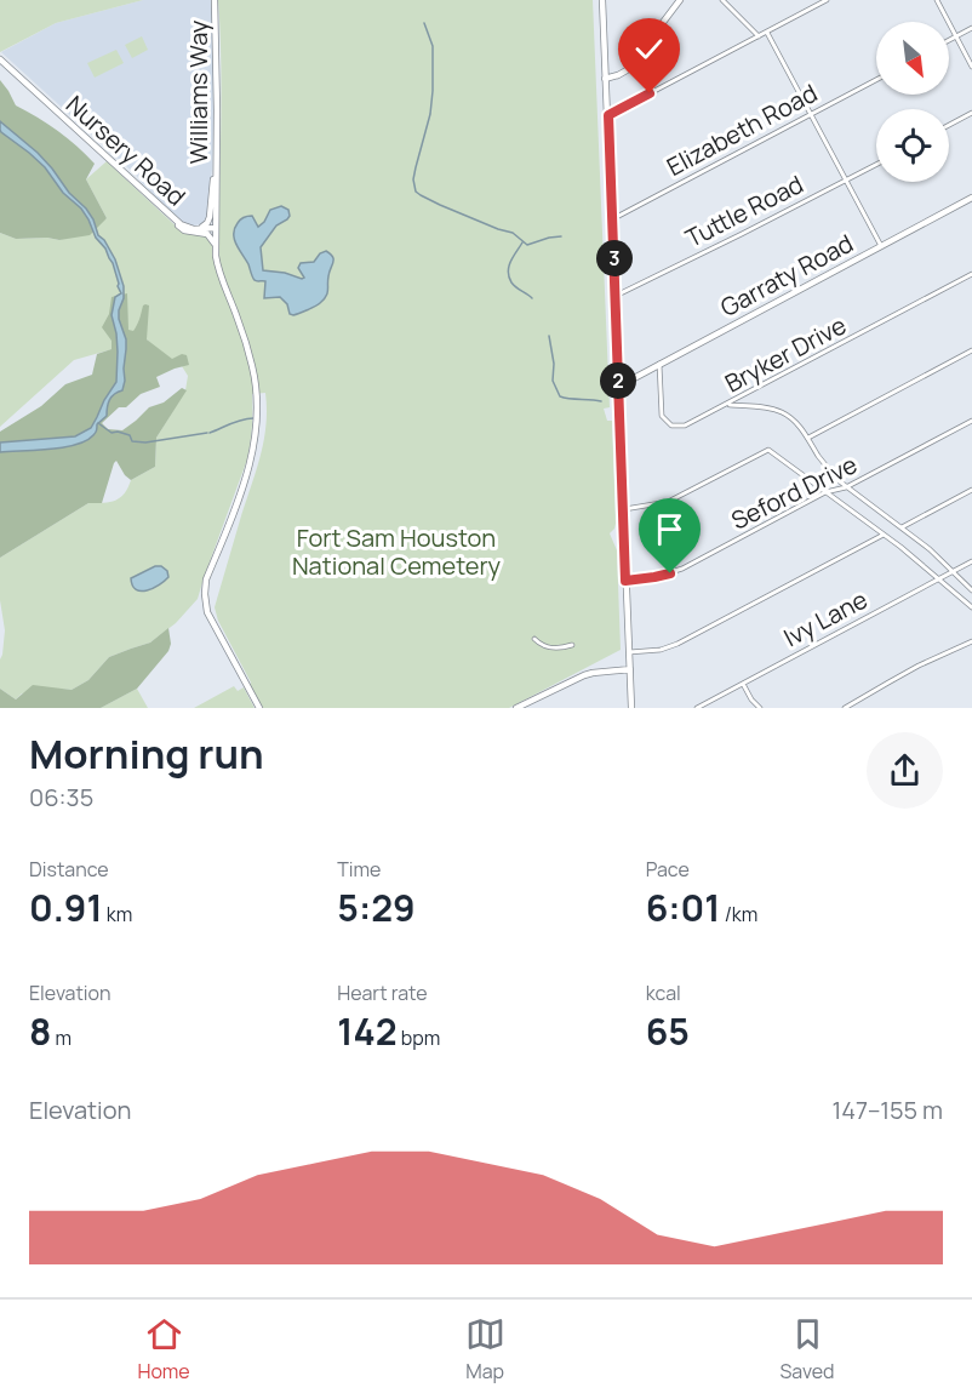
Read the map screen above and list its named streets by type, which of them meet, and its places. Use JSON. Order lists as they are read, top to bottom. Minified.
{"streets":{"street":["Williams Way","Elizabeth Road","Nursery Road","Tuttle Road","Garraty Road","Bryker Drive","Seford Drive","Ivy Lane"]},"crossings":[["Williams Way","Nursery Road"],["Garraty Road","Bryker Drive"]],"parks":["Fort Sam Houston National Cemetery"],"north":"bottom right","page":{"pins":["3","2"],"heading":["Morning run","06:35"],"stats":[["Distance","0.91 km"],["Time","5:29"],["Pace","6:01 /km"],["Elevation","8 m"],["Heart rate","142 bpm"],["kcal","65"]],"chart":["Elevation","147–155 m"],"tabs":["Home","Map","Saved"]}}
